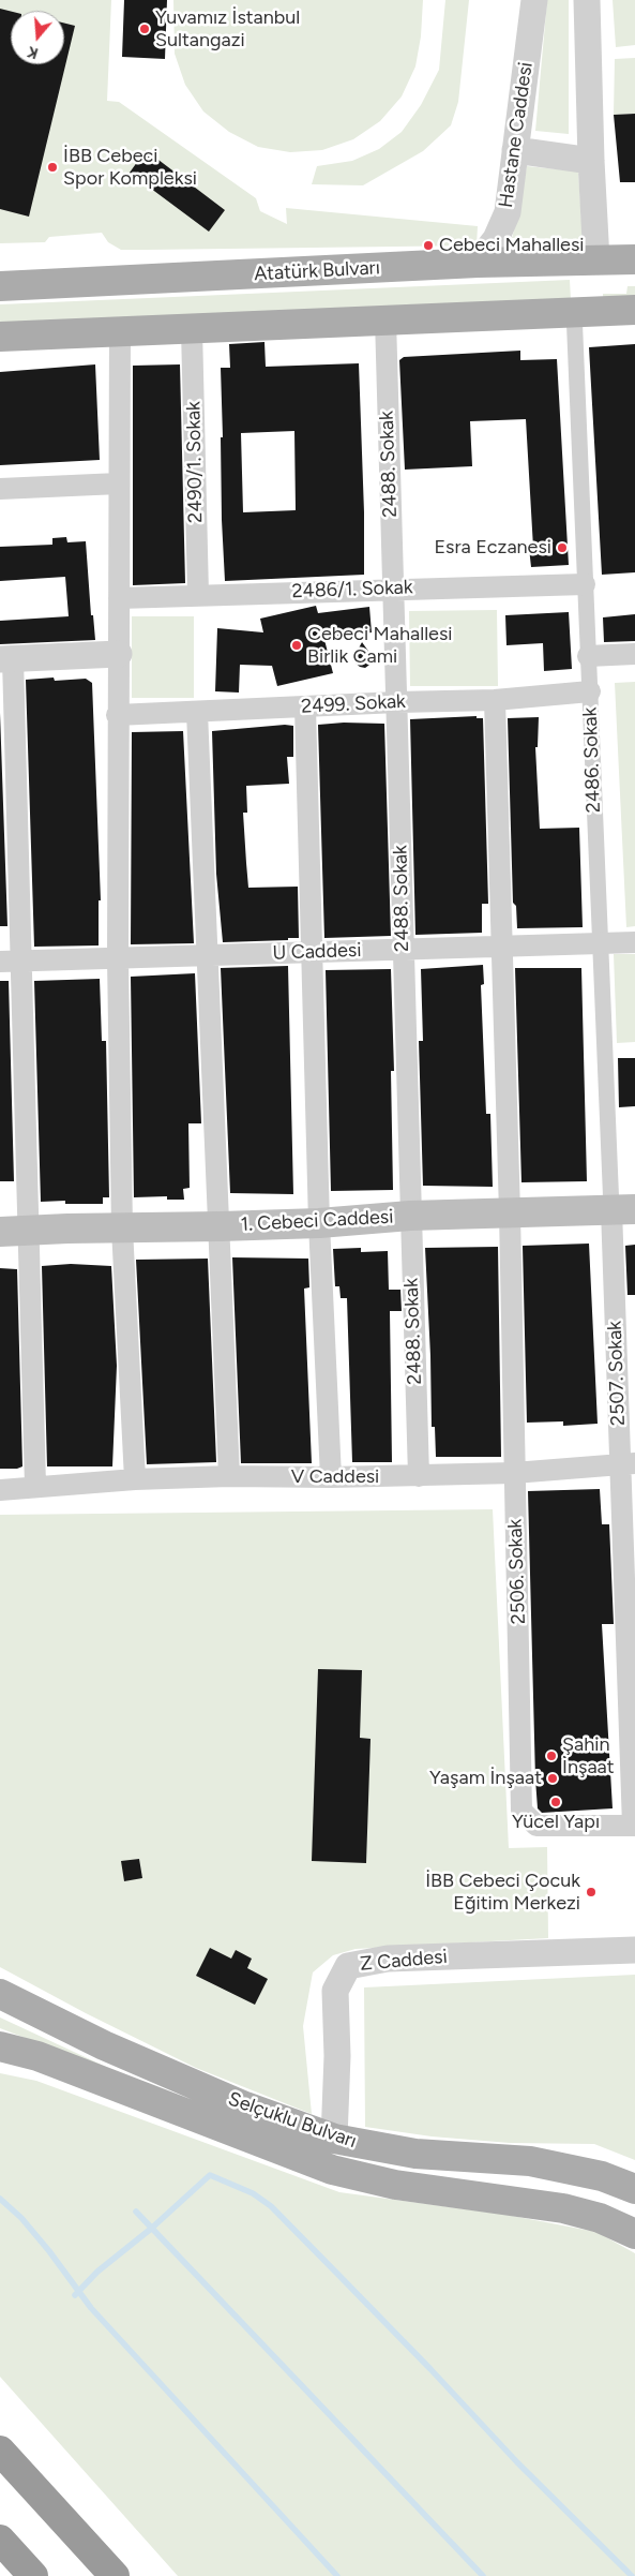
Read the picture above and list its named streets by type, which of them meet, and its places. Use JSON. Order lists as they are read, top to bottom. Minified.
{"streets":{"main road":["Atatürk Bulvarı","1. Cebeci Caddesi","Selçuklu Bulvarı"],"street":["Hastane Caddesi","2490/1. Sokak","2488. Sokak","2486/1. Sokak","2499. Sokak","2486. Sokak","U Caddesi","2507. Sokak","V Caddesi","2506. Sokak","Z Caddesi"]},"crossings":[["Hastane Caddesi","Atatürk Bulvarı"],["2490/1. Sokak","2486/1. Sokak"],["2488. Sokak","2486/1. Sokak"],["2488. Sokak","2499. Sokak"],["2488. Sokak","U Caddesi"],["2488. Sokak","1. Cebeci Caddesi"],["2488. Sokak","V Caddesi"],["2486/1. Sokak","2486. Sokak"],["2499. Sokak","2486. Sokak"],["2499. Sokak","2506. Sokak"],["2486. Sokak","U Caddesi"],["2486. Sokak","1. Cebeci Caddesi"],["2486. Sokak","2507. Sokak"],["U Caddesi","2506. Sokak"],["1. Cebeci Caddesi","2507. Sokak"],["1. Cebeci Caddesi","2506. Sokak"],["2507. Sokak","V Caddesi"],["2507. Sokak","2506. Sokak"],["V Caddesi","2506. Sokak"],["Z Caddesi","Selçuklu Bulvarı"]],"places":["Yuvamız İstanbul Sultangazi","İBB Cebeci Spor Kompleksi","Cebeci Mahallesi","Esra Eczanesi","Cebeci Mahallesi Birlik Cami","Şahin İnşaat","Yaşam İnşaat","Yücel Yapı","İBB Cebeci Çocuk Eğitim Merkezi"],"north":"bottom"}
